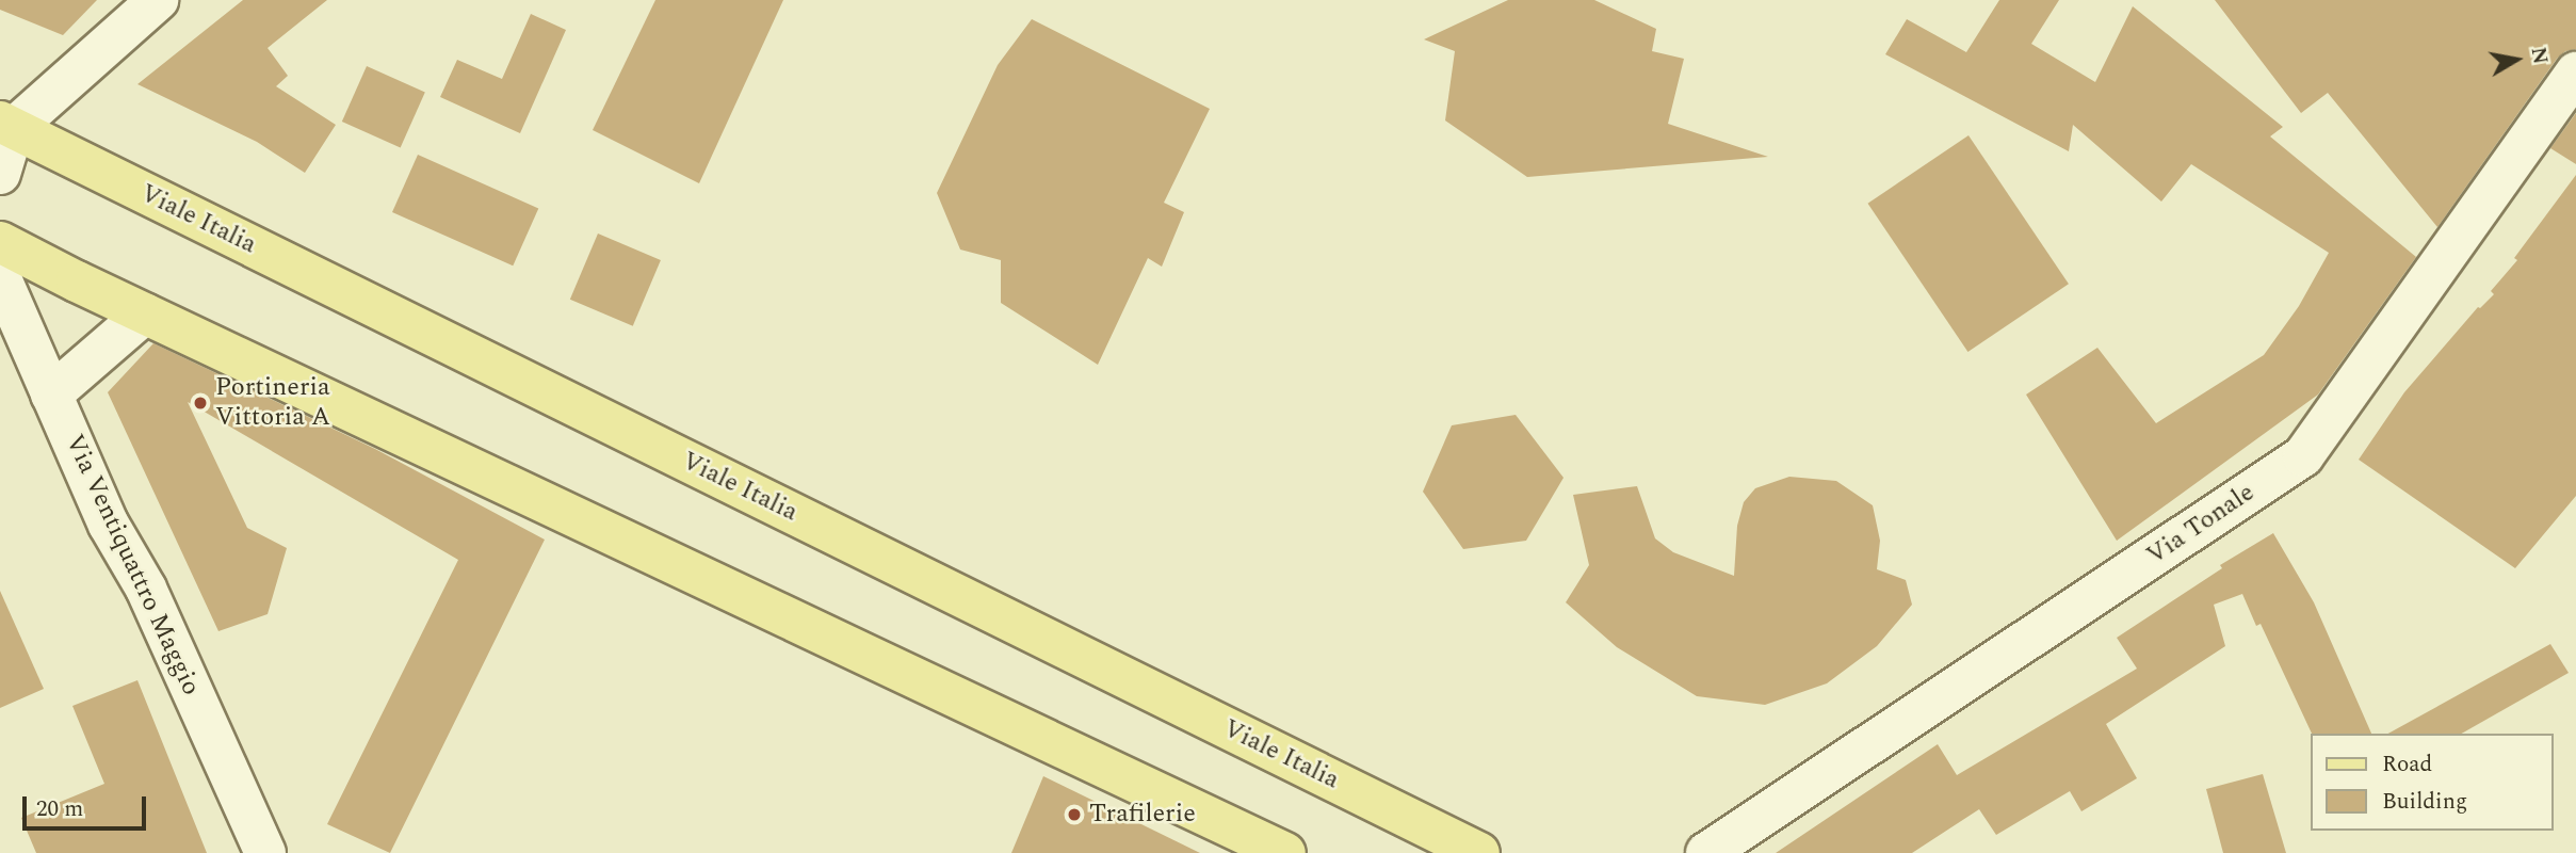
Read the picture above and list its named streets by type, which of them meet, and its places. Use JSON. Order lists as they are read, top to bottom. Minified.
{"streets":{"main road":["Viale Italia"],"street":["Via Tonale","Via Ventiquattro Maggio"]},"places":["Portineria Vittoria A","Trafilerie"],"legend":["Road","Building"],"scale_bar":"20 m","north":"right"}
